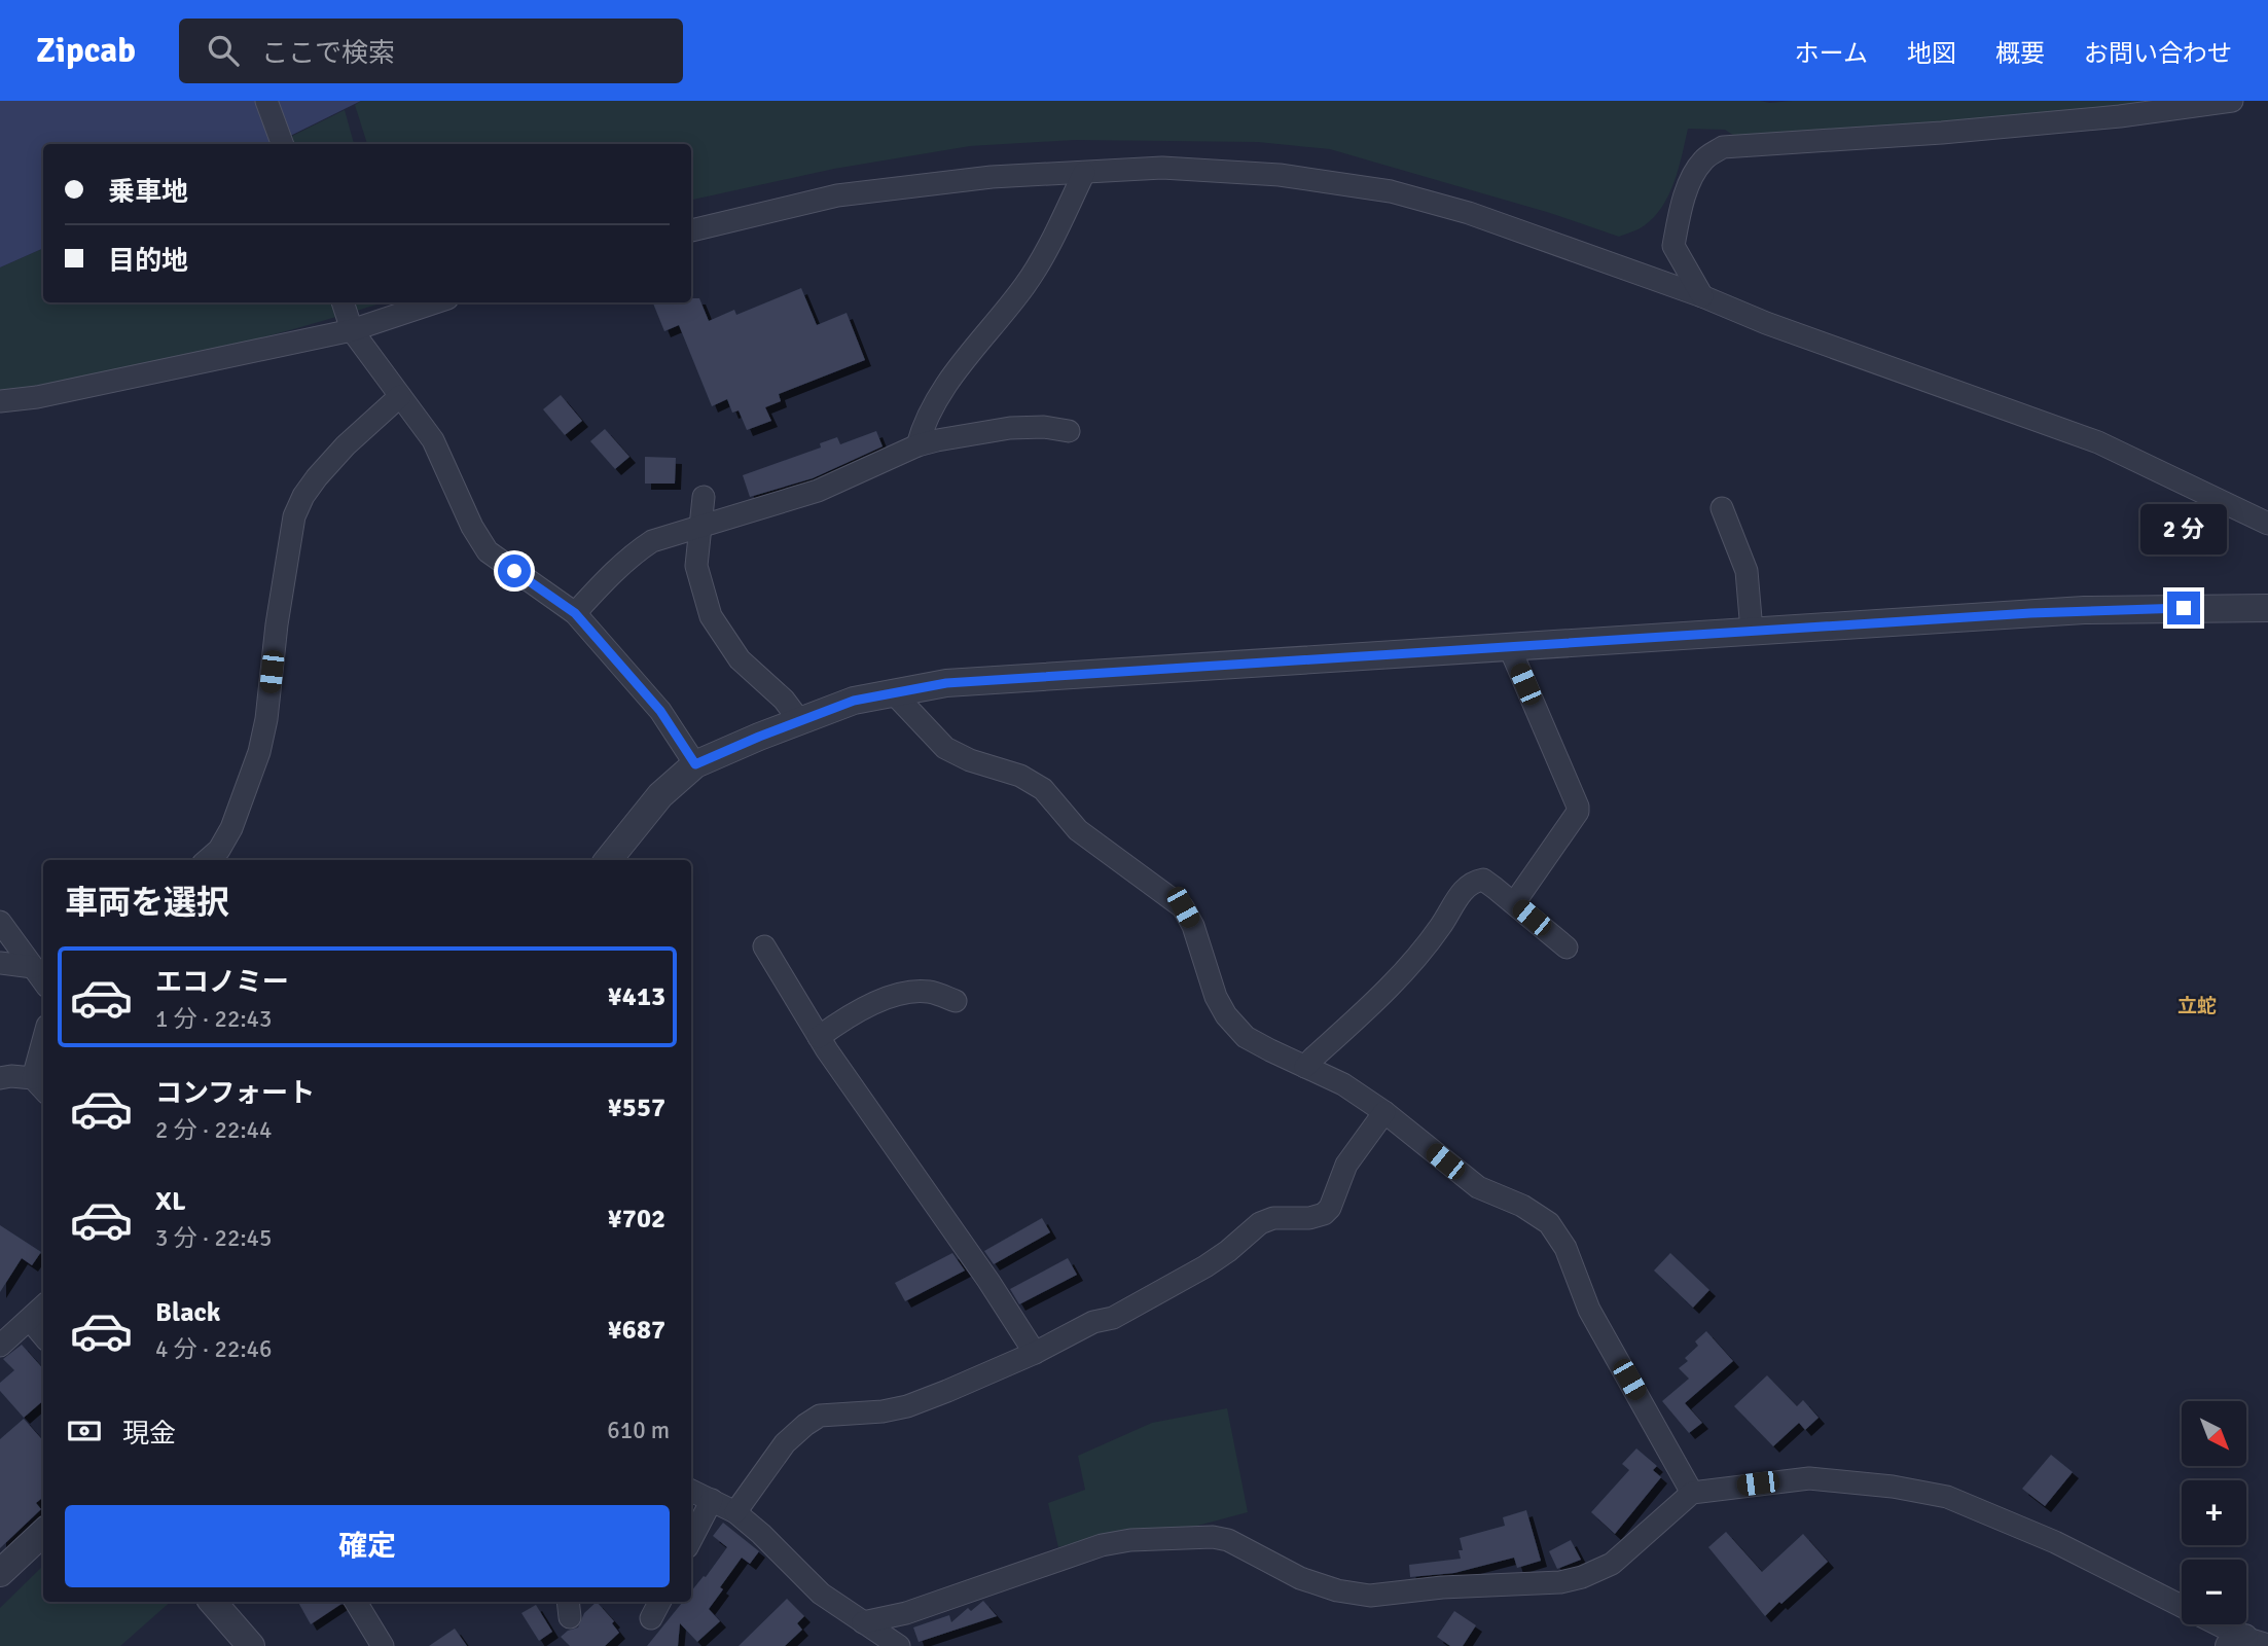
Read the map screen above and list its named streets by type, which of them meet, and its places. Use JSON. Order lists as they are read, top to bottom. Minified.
{"districts":["立蛇"],"north":"bottom right","page":{"header":"Zipcab","search":"ここで検索","nav":["ホーム","地図","概要","お問い合わせ"],"banner":["乗車地","目的地"],"bubble":"2 分","heading":"車両を選択","list":[{"name":"エコノミー","note":"1 分 · 22:43","value":"¥413"},{"name":"コンフォート","note":"2 分 · 22:44","value":"¥557"},{"name":"XL","note":"3 分 · 22:45","value":"¥702"},{"name":"Black","note":"4 分 · 22:46","value":"¥687"}],"pay":["現金","610 m"],"map_buttons":["+","−"],"buttons":"確定"}}
